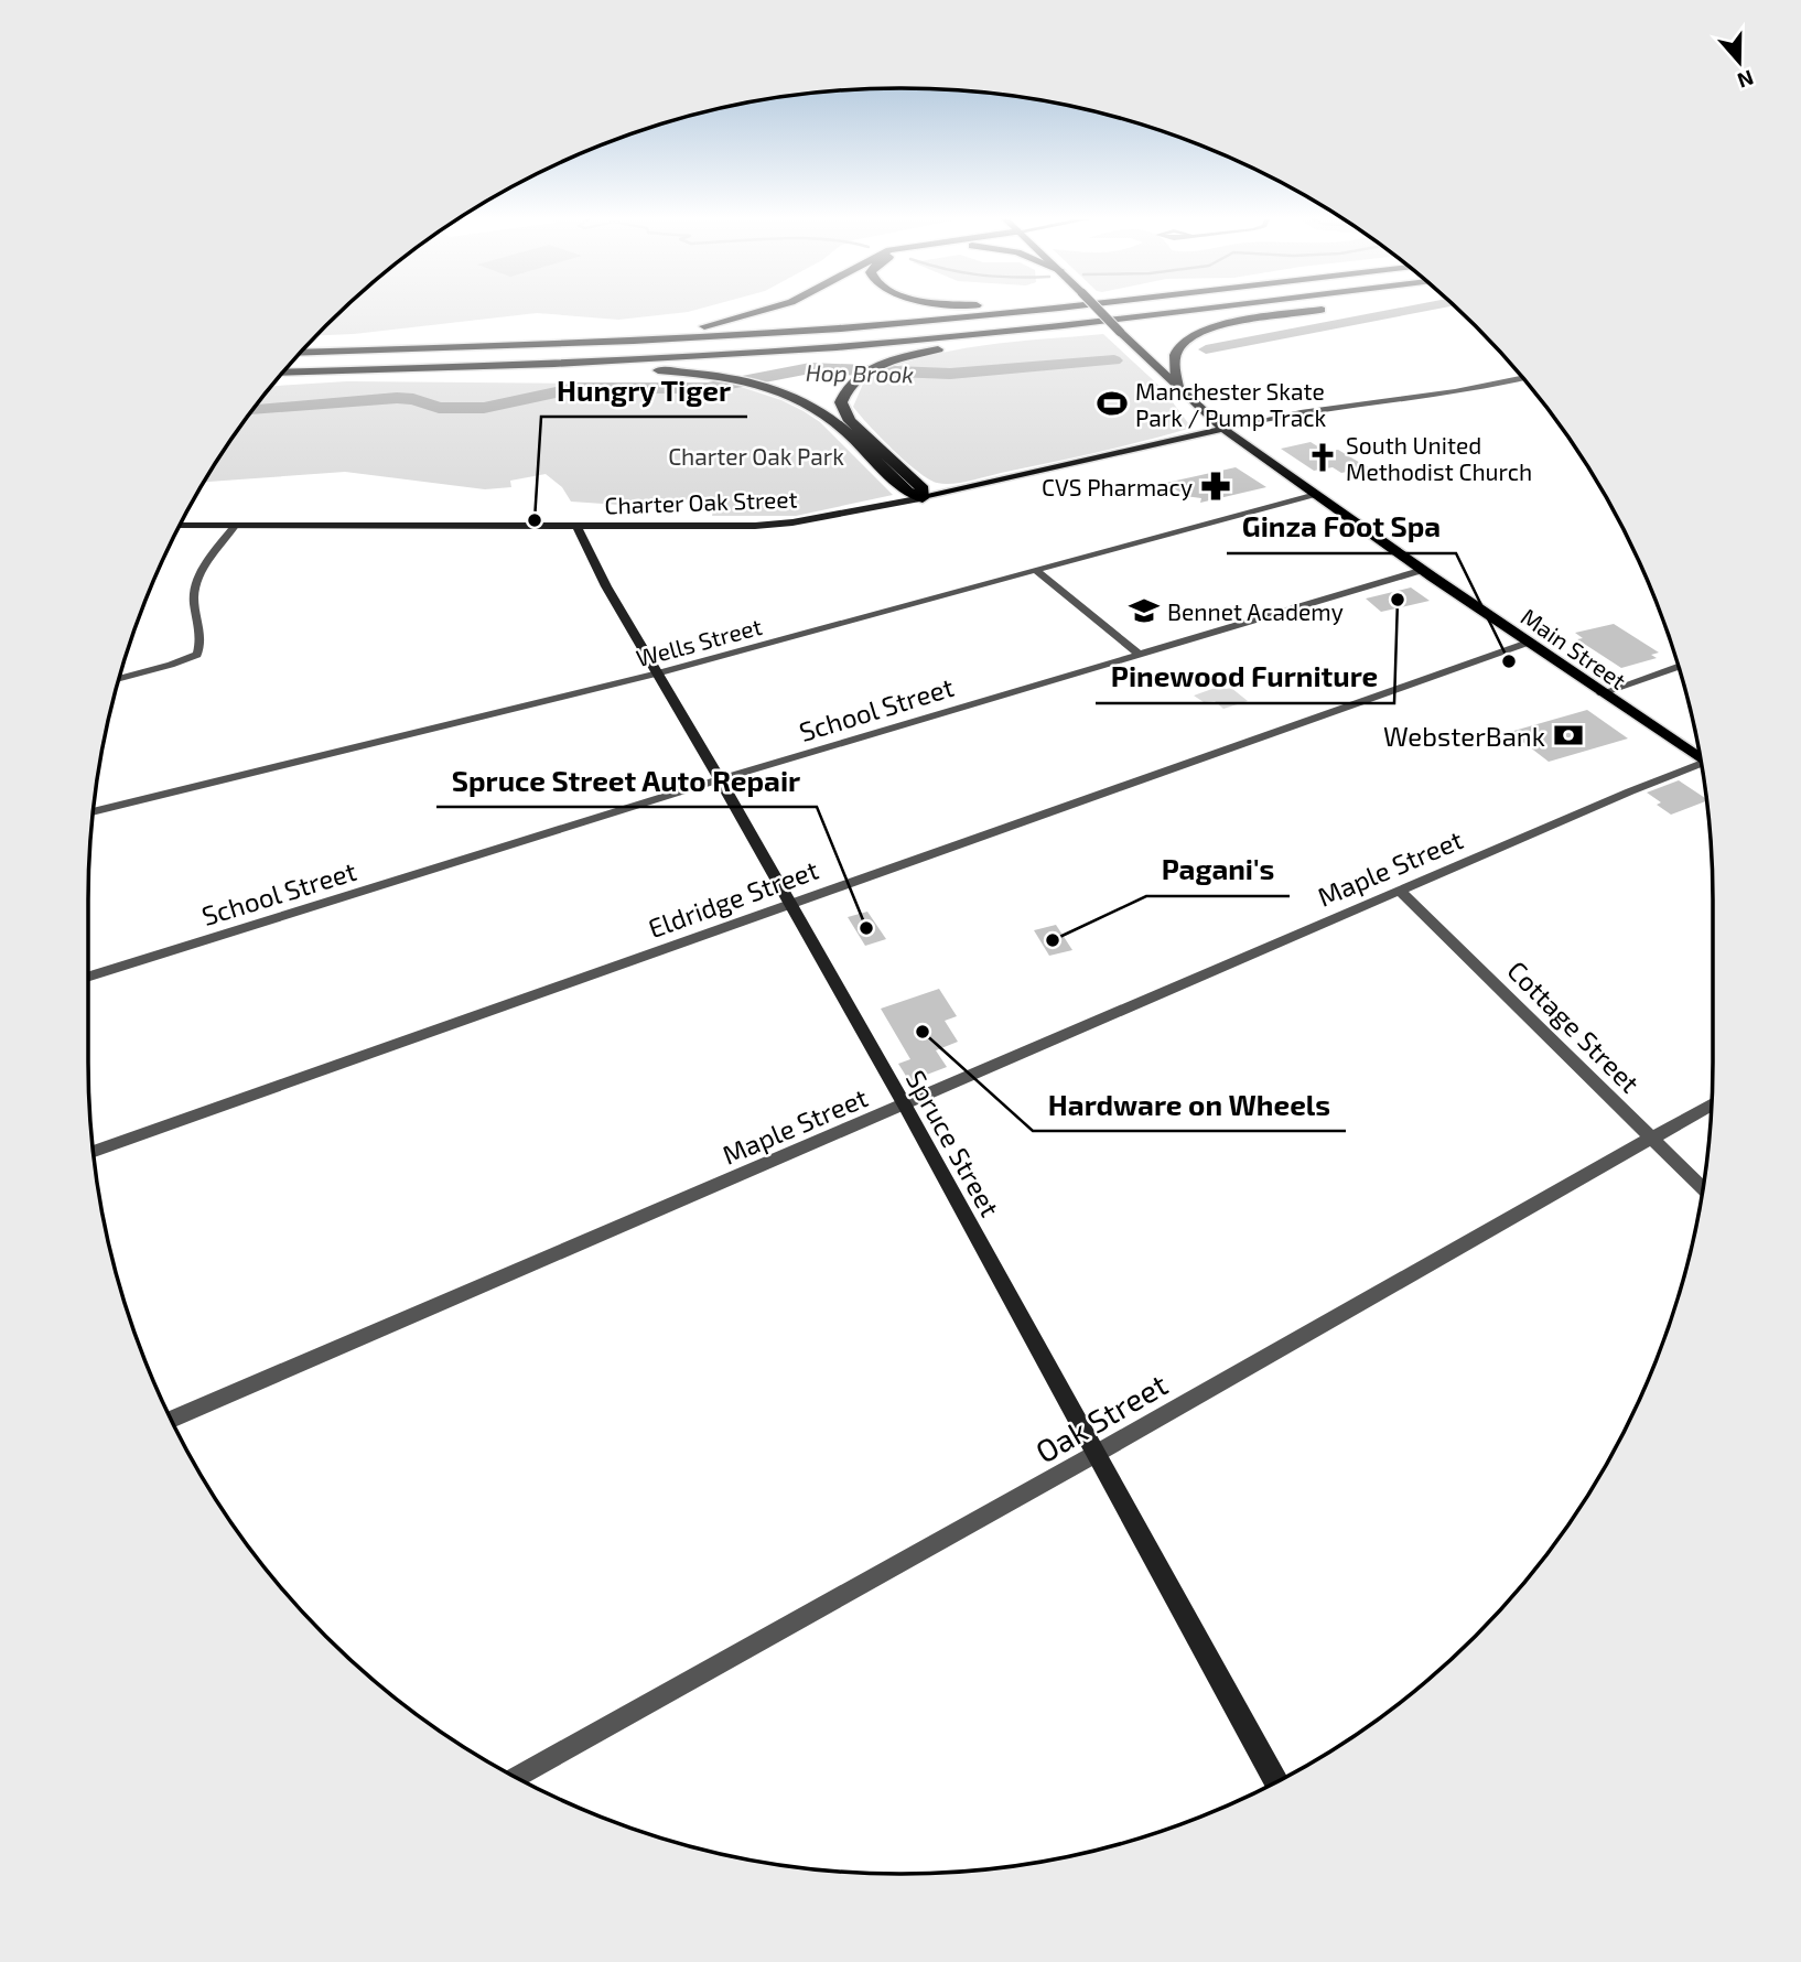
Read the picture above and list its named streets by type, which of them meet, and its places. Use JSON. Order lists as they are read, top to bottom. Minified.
{"streets":{"main road":["Charter Oak Street","Main Street"],"street":["Wells Street","School Street","Maple Street","Eldridge Street","Cottage Street","Spruce Street","Oak Street"]},"crossings":[["Charter Oak Street","Main Street"],["Charter Oak Street","Spruce Street"],["Wells Street","Main Street"],["Wells Street","Spruce Street"],["Main Street","School Street"],["Main Street","Eldridge Street"],["School Street","Spruce Street"],["Maple Street","Cottage Street"],["Maple Street","Spruce Street"],["Eldridge Street","Spruce Street"],["Cottage Street","Oak Street"],["Spruce Street","Oak Street"]],"water":["Hop Brook"],"parks":["Charter Oak Park"],"places":{"sports":["Manchester Skate Park / Pump Track"],"church":["South United Methodist Church"],"pharmacy":["CVS Pharmacy"],"other":["Hungry Tiger","Pinewood Furniture","Ginza Foot Spa","Spruce Street Auto Repair","Pagani's","Hardware on Wheels"],"school or university":["Bennet Academy"],"bank":["WebsterBank"]},"north":"bottom"}
